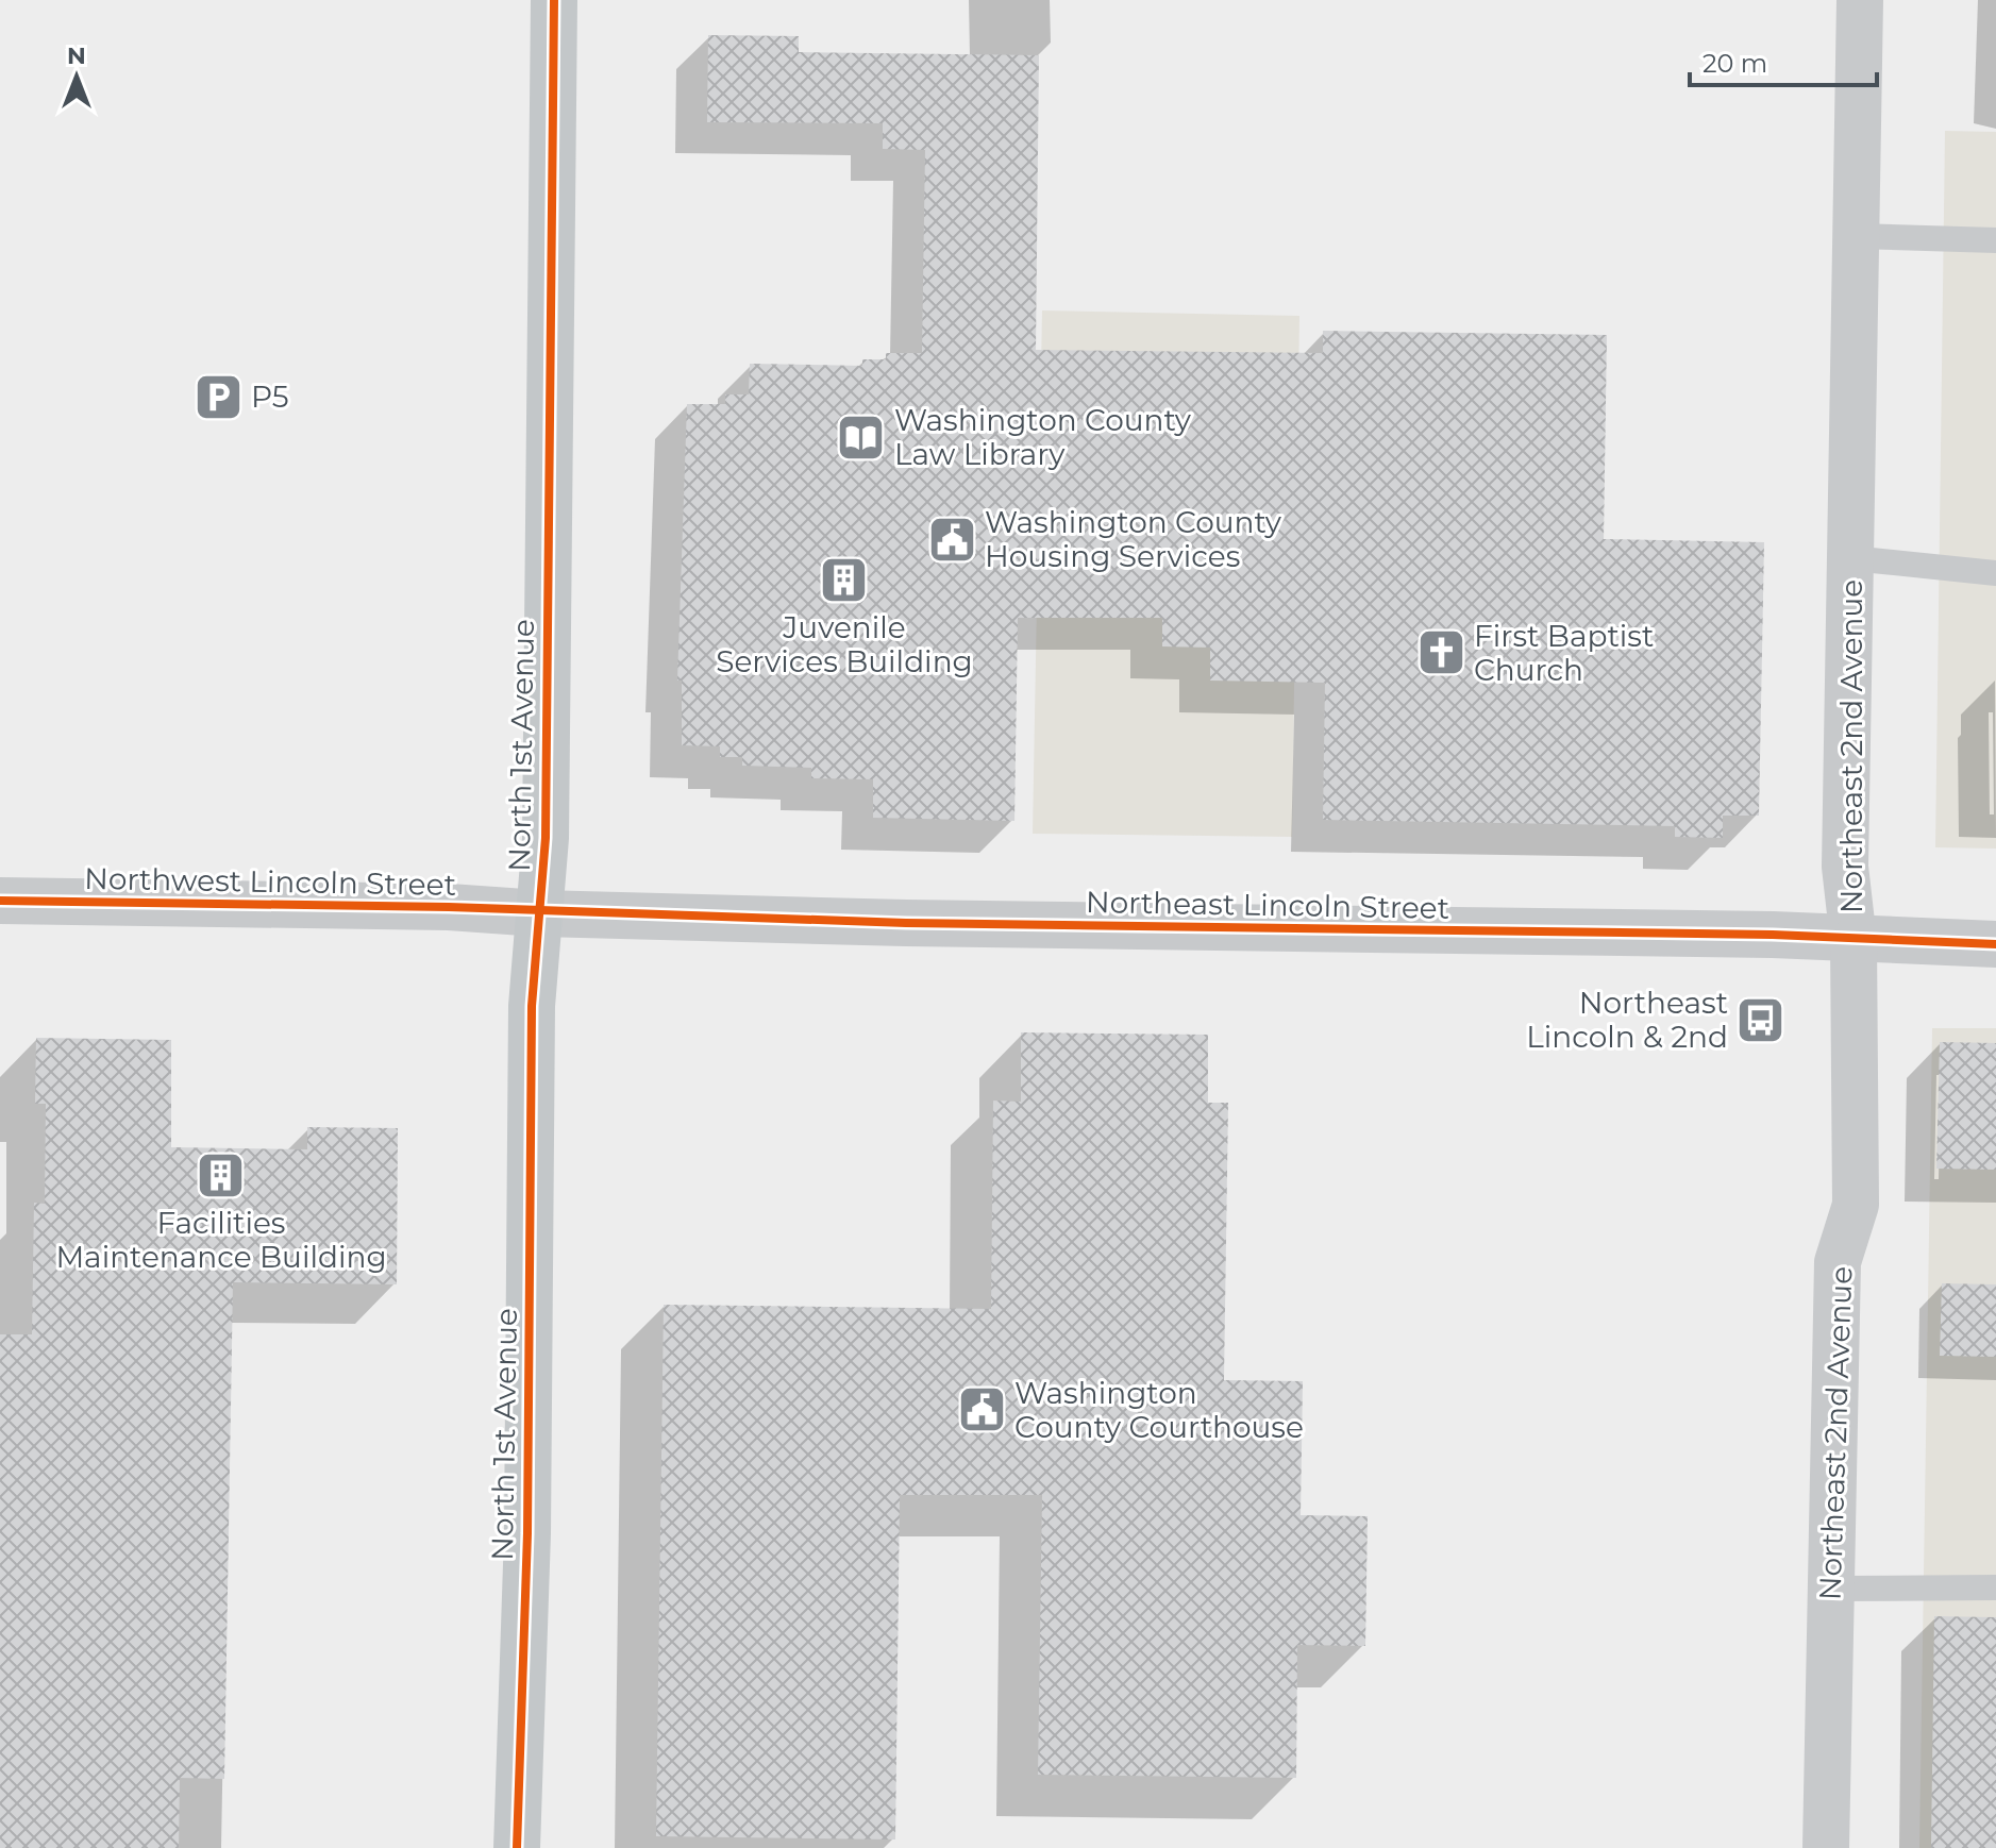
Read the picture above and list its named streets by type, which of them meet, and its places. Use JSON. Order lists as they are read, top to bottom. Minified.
{"streets":{"main road":["North 1st Avenue"],"street":["Northeast 2nd Avenue","Northwest Lincoln Street","Northeast Lincoln Street"]},"crossings":[["North 1st Avenue","Northwest Lincoln Street"],["North 1st Avenue","Northeast Lincoln Street"],["Northeast 2nd Avenue","Northeast Lincoln Street"],["Northwest Lincoln Street","Northeast Lincoln Street"]],"places":{"parking":["P5"],"library":["Washington County Law Library"],"public building":["Washington County Housing Services","Washington County Courthouse"],"building":["Juvenile Services Building","Facilities Maintenance Building"],"church":["First Baptist Church"],"bus stop":["Northeast Lincoln & 2nd"]},"scale_bar":"20 m","north":"top"}
